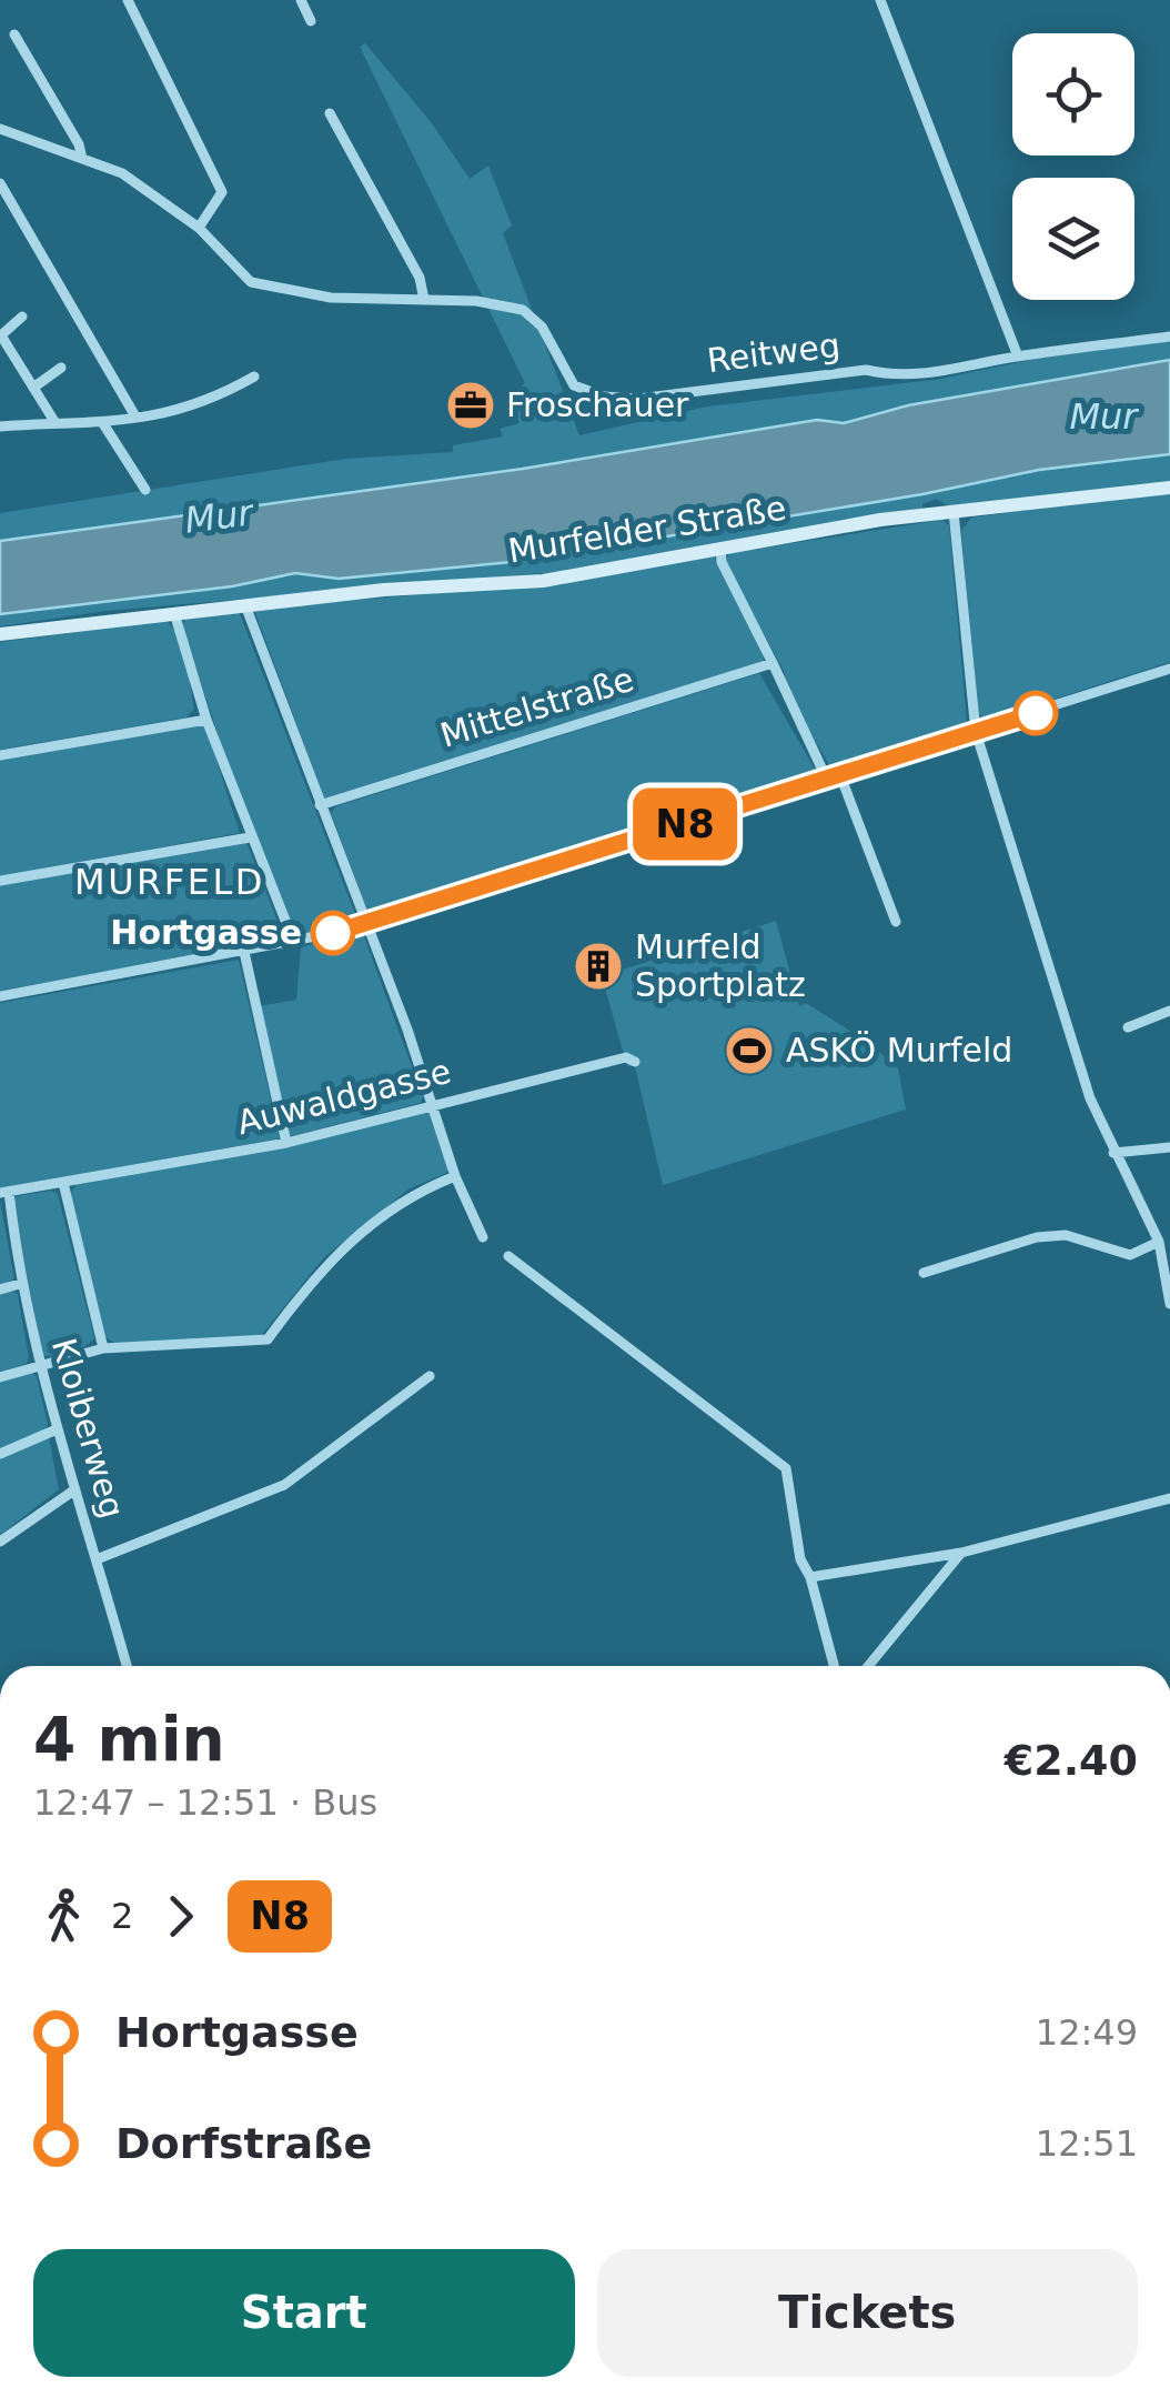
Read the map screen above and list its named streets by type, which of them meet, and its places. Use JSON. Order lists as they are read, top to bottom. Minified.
{"streets":{"street":["Reitweg","Murfelder Straße","Mittelstraße","Auwaldgasse","Kloiberweg"]},"crossings":[["Auwaldgasse","Kloiberweg"]],"districts":["MURFELD"],"water":["Mur"],"places":{"office":["Froschauer"],"other":["Hortgasse"],"building":["Murfeld Sportplatz"],"sports":["ASKÖ Murfeld"]},"lines":["bus line N8"],"page":{"on_map":"N8","heading":["4 min","12:47 – 12:51 · Bus","€2.40"],"legs":["2","N8"],"list":[{"name":"Hortgasse","value":"12:49"},{"name":"Dorfstraße","value":"12:51"}],"buttons":["Start","Tickets"]}}
